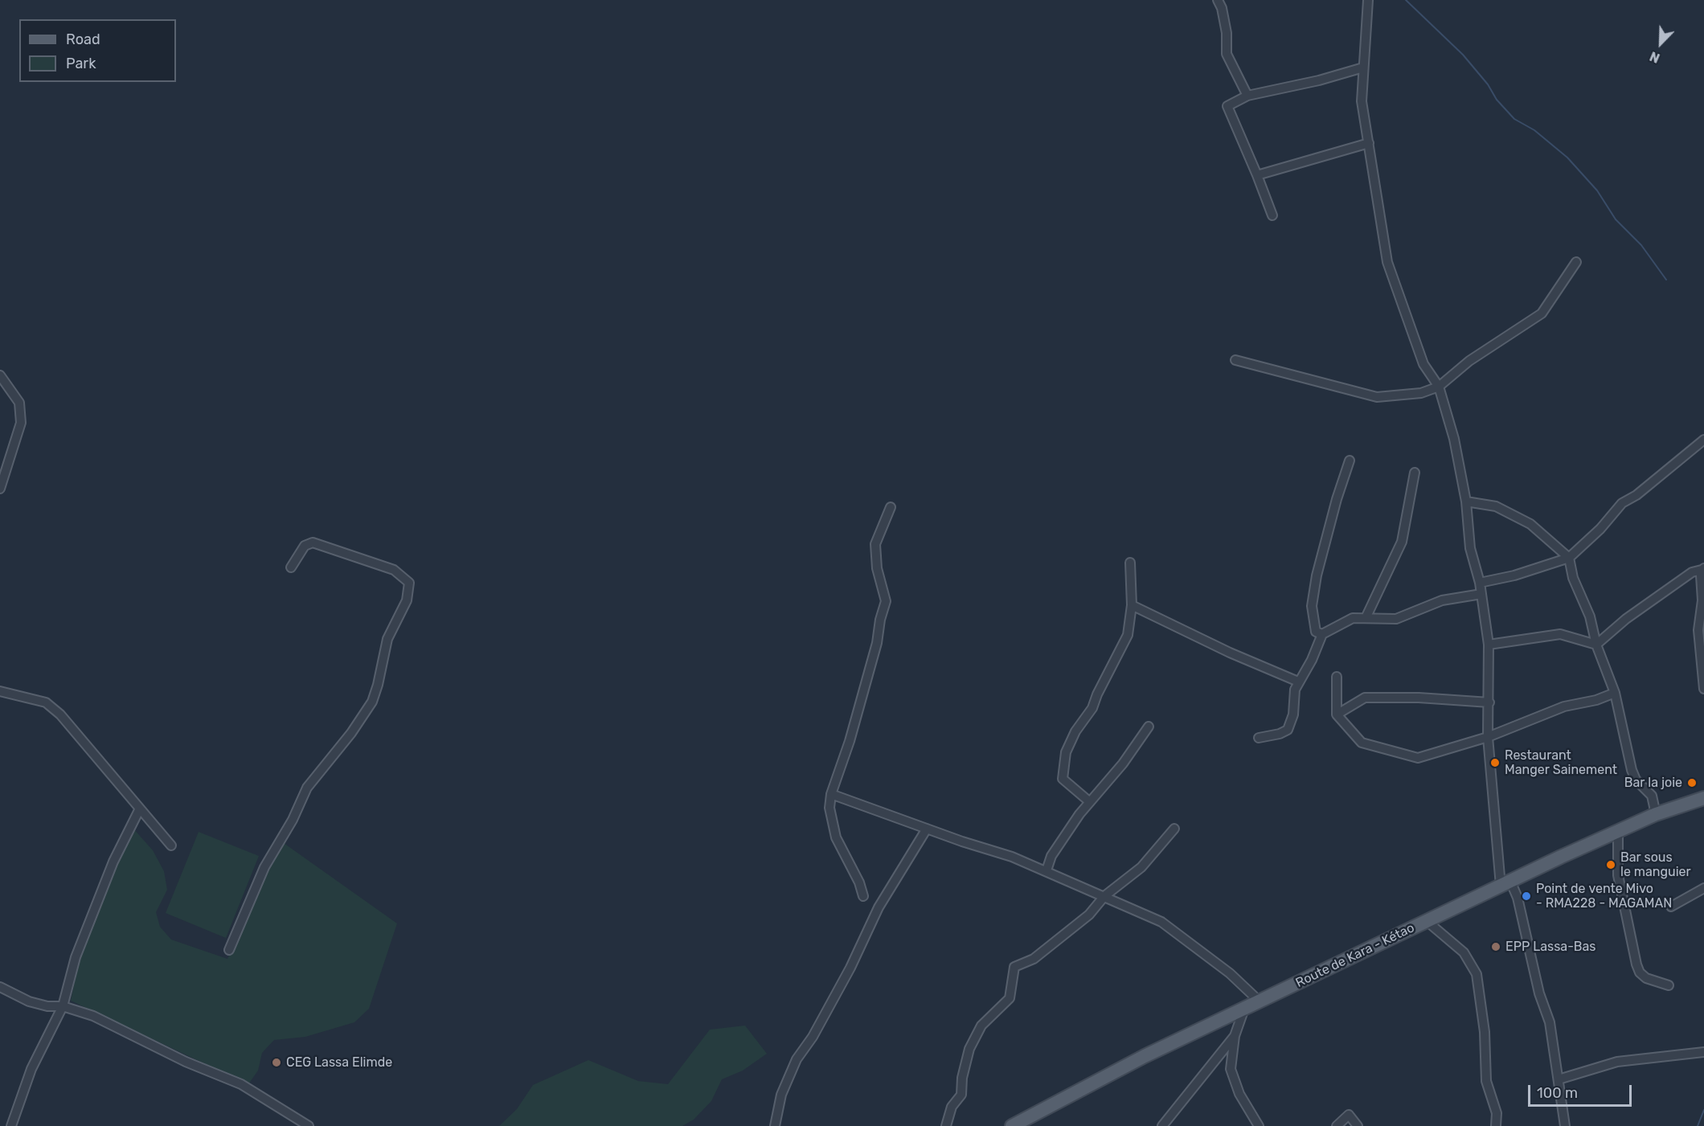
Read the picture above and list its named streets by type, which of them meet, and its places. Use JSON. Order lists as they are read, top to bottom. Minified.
{"streets":{"main road":["Route de Kara - Kétao"]},"places":["Restaurant Manger Sainement","Bar la joie","Bar sous le manguier","Point de vente Mivo - RMA228 - MAGAMAN","EPP Lassa-Bas","CEG Lassa Elimde"],"legend":["Road","Park"],"scale_bar":"100 m","north":"bottom left"}
